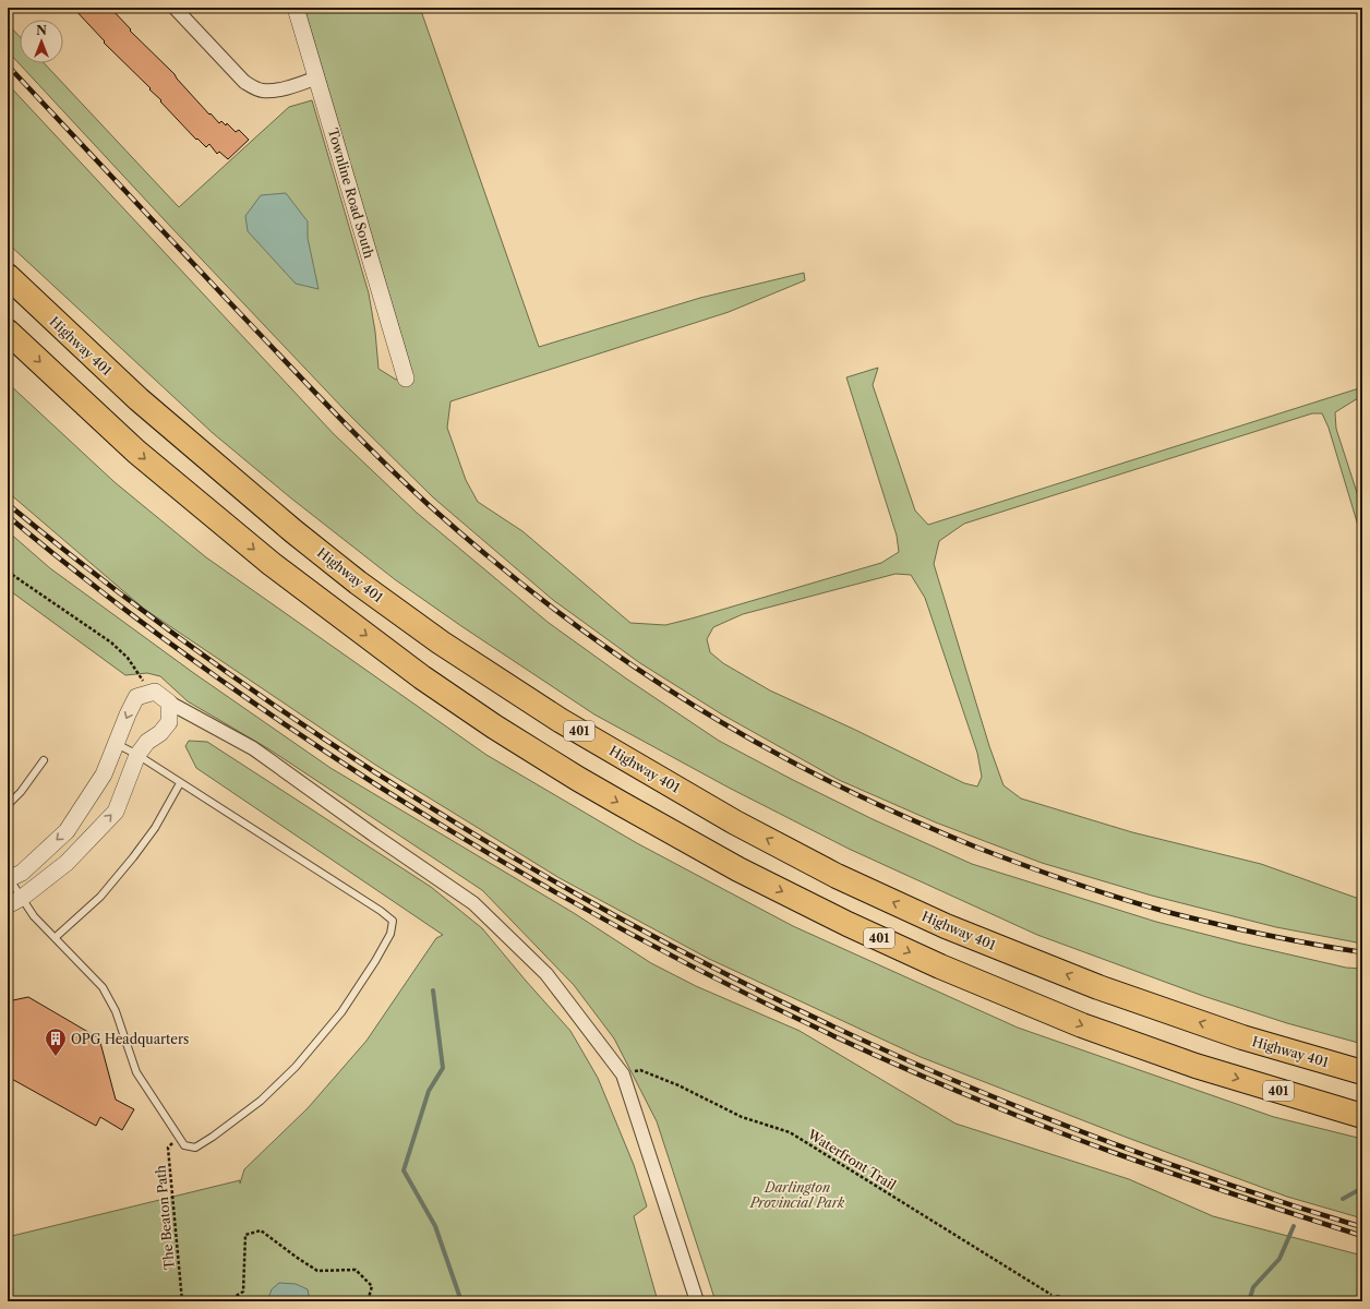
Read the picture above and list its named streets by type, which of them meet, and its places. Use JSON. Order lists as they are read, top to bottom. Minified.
{"streets":{"highway":["Highway 401","401"],"street":["Townline Road South"],"path":["Waterfront Trail","The Beaton Path"]},"parks":["Darlington Provincial Park"],"places":{"building":["OPG Headquarters"]},"north":"top"}
